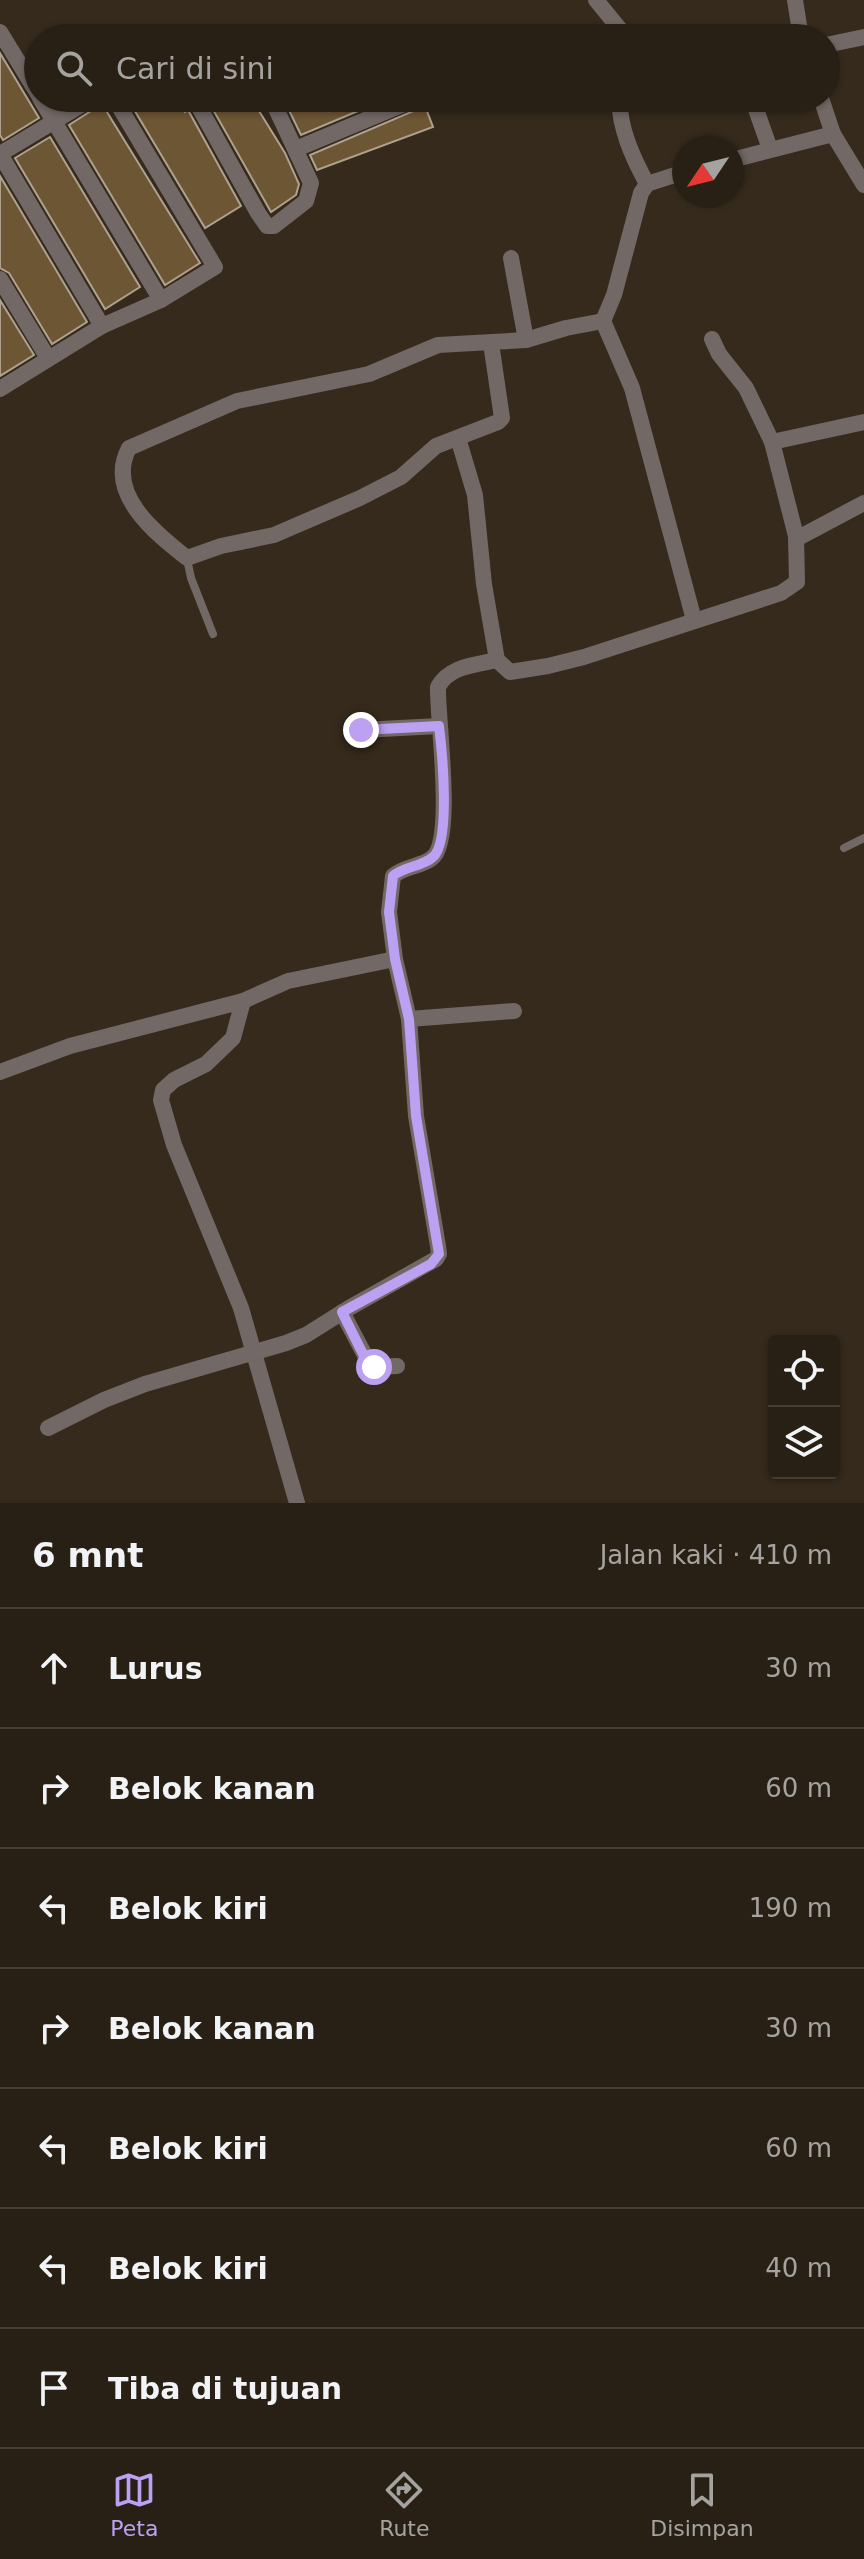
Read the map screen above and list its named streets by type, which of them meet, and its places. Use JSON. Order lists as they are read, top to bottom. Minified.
{"north":"bottom left","page":{"search":"Cari di sini","heading":["6 mnt","Jalan kaki · 410 m"],"list":[["Lurus","30 m"],["Belok kanan","60 m"],["Belok kiri","190 m"],["Belok kanan","30 m"],["Belok kiri","60 m"],["Belok kiri","40 m"],"Tiba di tujuan"],"nav":["Peta","Rute","Disimpan"]}}
